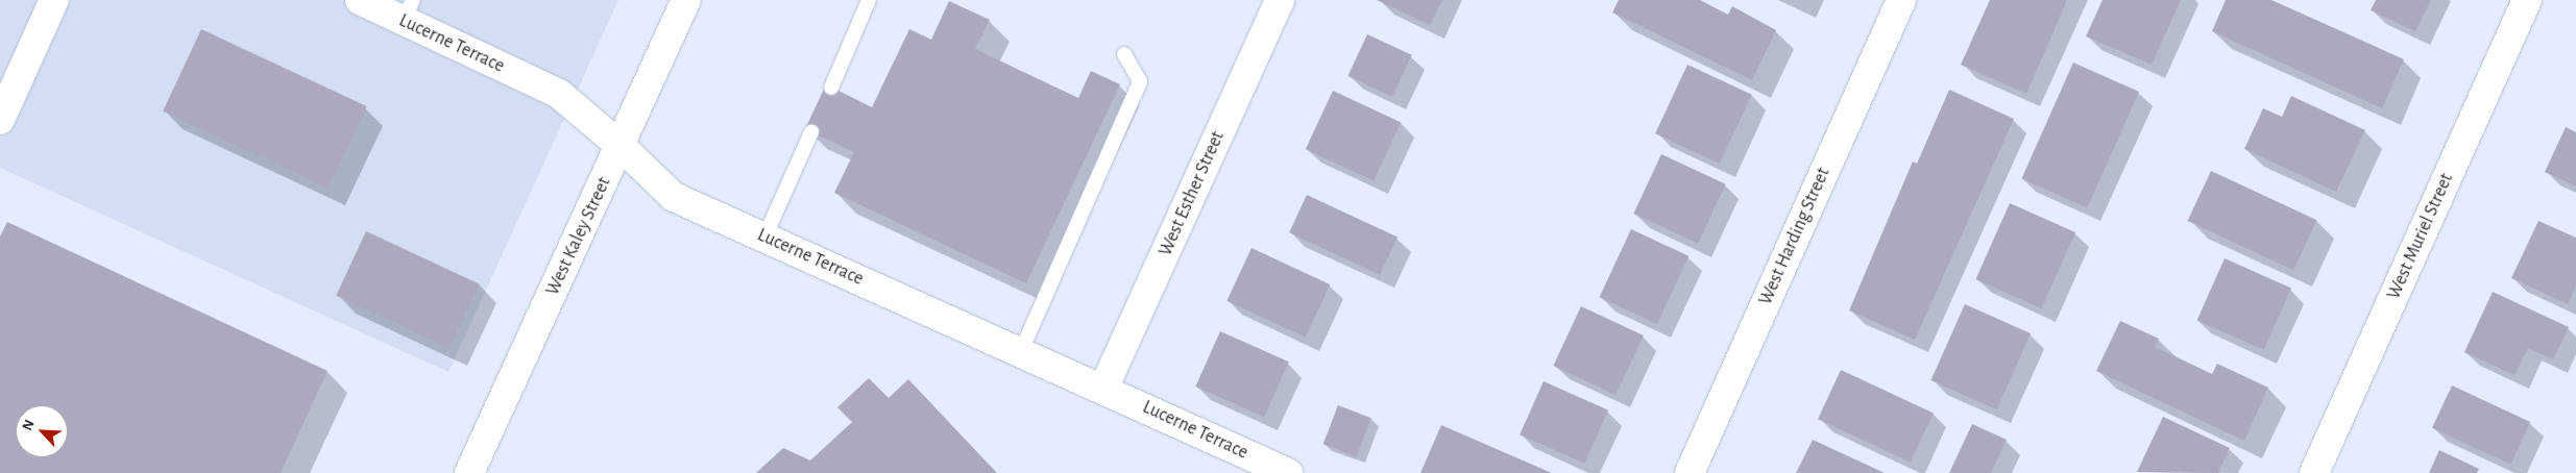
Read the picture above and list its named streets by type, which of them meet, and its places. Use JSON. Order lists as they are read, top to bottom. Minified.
{"streets":{"street":["Lucerne Terrace","West Esther Street","West Kaley Street","West Harding Street","West Muriel Street"]},"crossings":[["Lucerne Terrace","West Esther Street"],["Lucerne Terrace","West Kaley Street"]],"north":"top left"}
